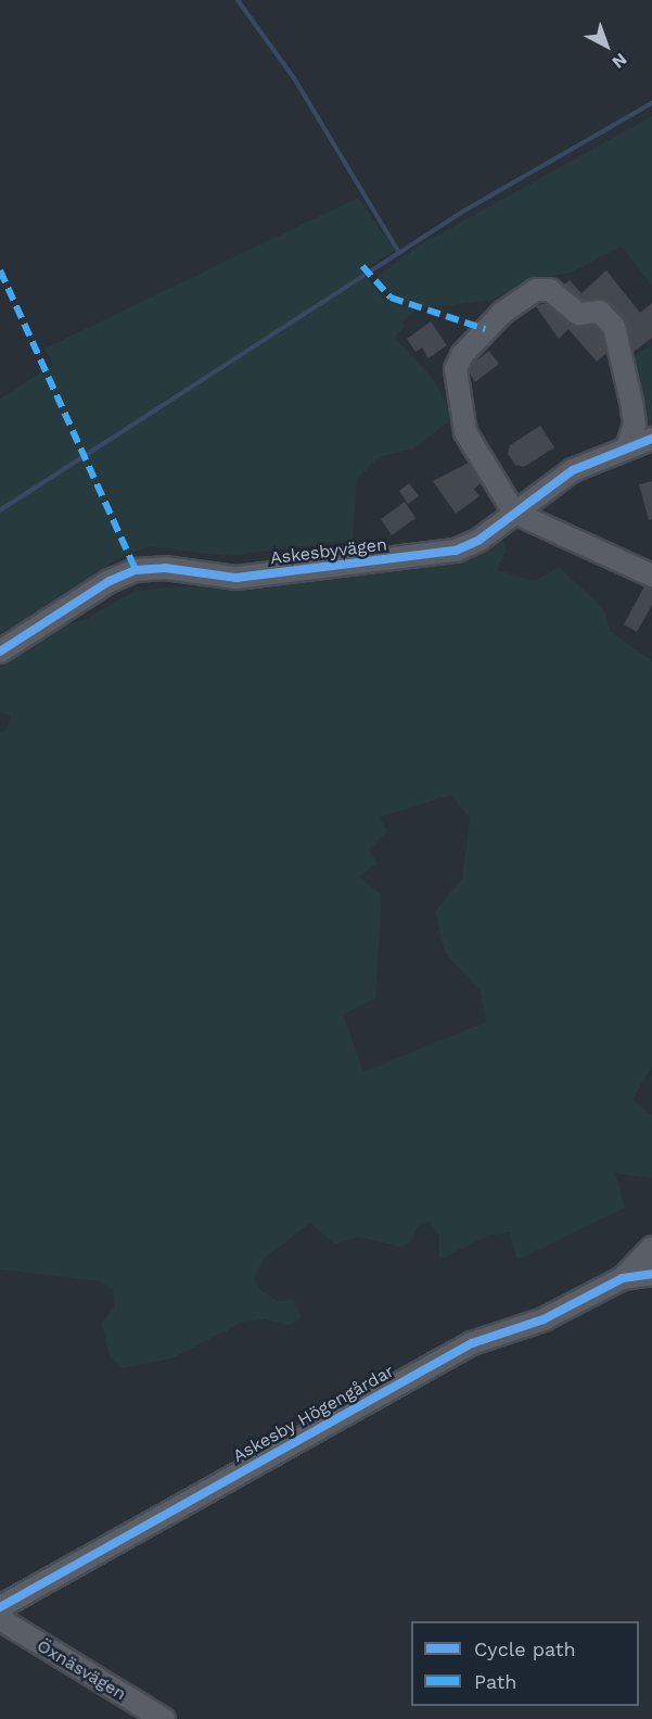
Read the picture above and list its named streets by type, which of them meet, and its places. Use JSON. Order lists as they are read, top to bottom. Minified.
{"streets":{"street":["Askesbyvägen","Askesby Högengårdar","Öxnäsvägen"]},"legend":["Cycle path","Path"],"north":"bottom right"}
